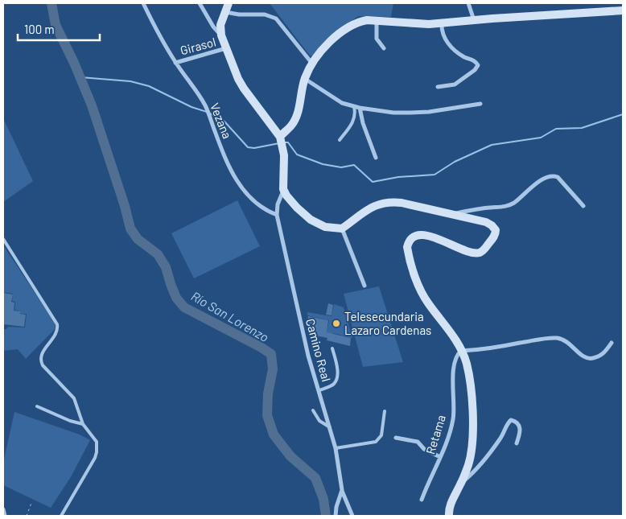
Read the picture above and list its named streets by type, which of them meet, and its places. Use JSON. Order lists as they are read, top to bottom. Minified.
{"streets":{"street":["Girasol","Vezana","Camino Real","Retama"]},"crossings":[["Girasol","Vezana"],["Vezana","Camino Real"]],"water":["Río San Lorenzo"],"places":["Telesecundaria Lazaro Cardenas"],"scale_bar":"100 m"}
